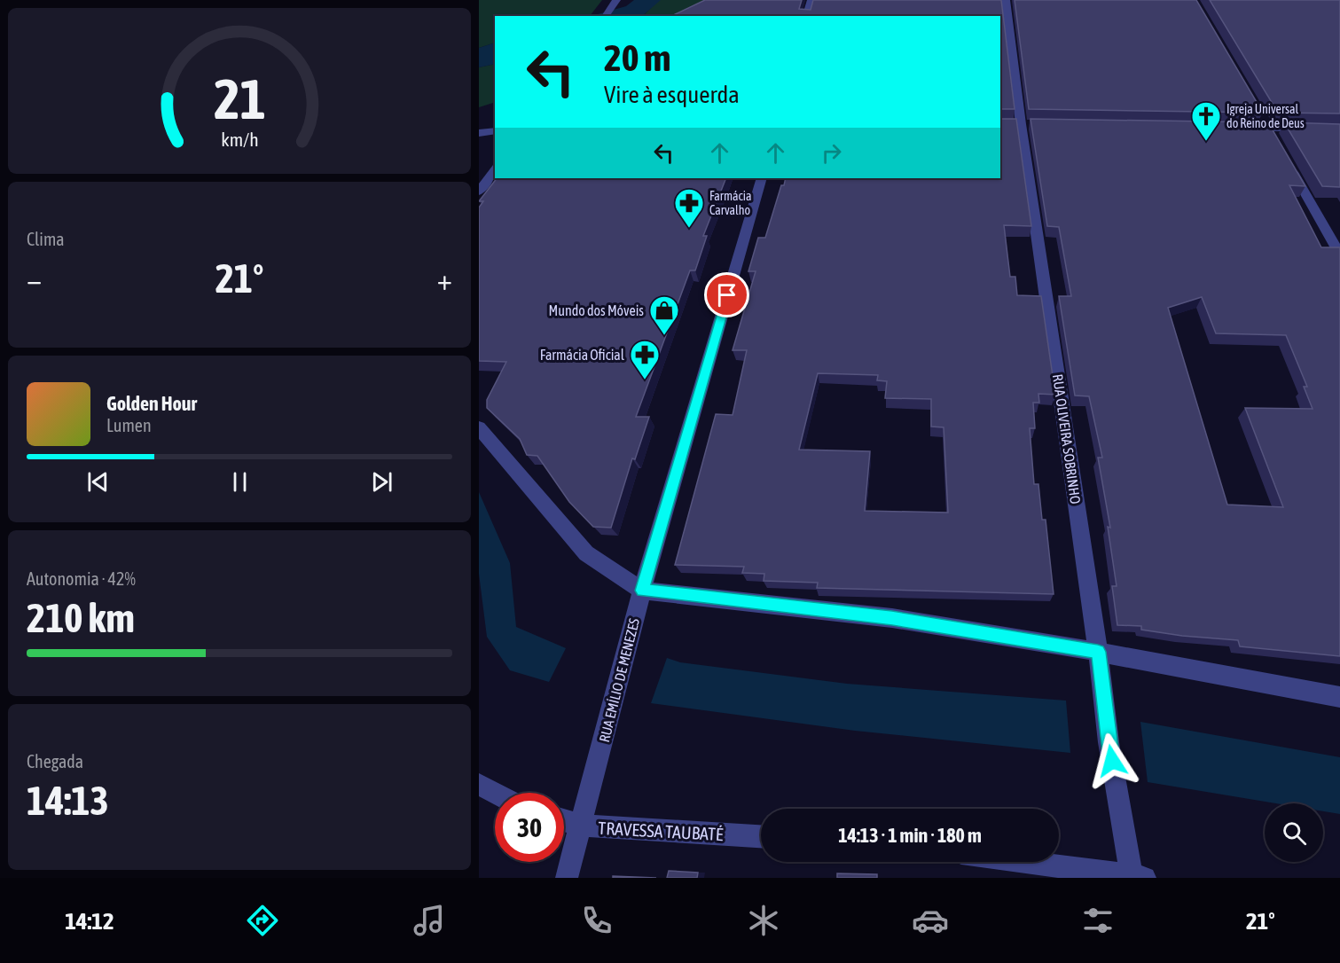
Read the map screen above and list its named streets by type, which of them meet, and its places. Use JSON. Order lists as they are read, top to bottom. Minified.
{"streets":{"street":["RUA OLIVEIRA SOBRINHO","RUA EMÍLIO DE MENEZES","TRAVESSA TAUBATÉ"]},"crossings":[["RUA EMÍLIO DE MENEZES","TRAVESSA TAUBATÉ"]],"places":{"church":["Igreja Universal do Reino de Deus"],"pharmacy":["Farmácia Carvalho","Farmácia Oficial"],"shop":["Mundo dos Móveis"]},"page":{"turn":["20 m","Vire à esquerda"],"tile":["Clima",["Autonomia · 42%","210 km"],["Chegada","14:13"]],"heat":["−","21°","+"],"song":["Golden Hour","Lumen"],"limit":"30","trip":"14:13 · 1 min · 180 m","tabs":["14:12","21°"],"gauge":["21","km/h"]}}
